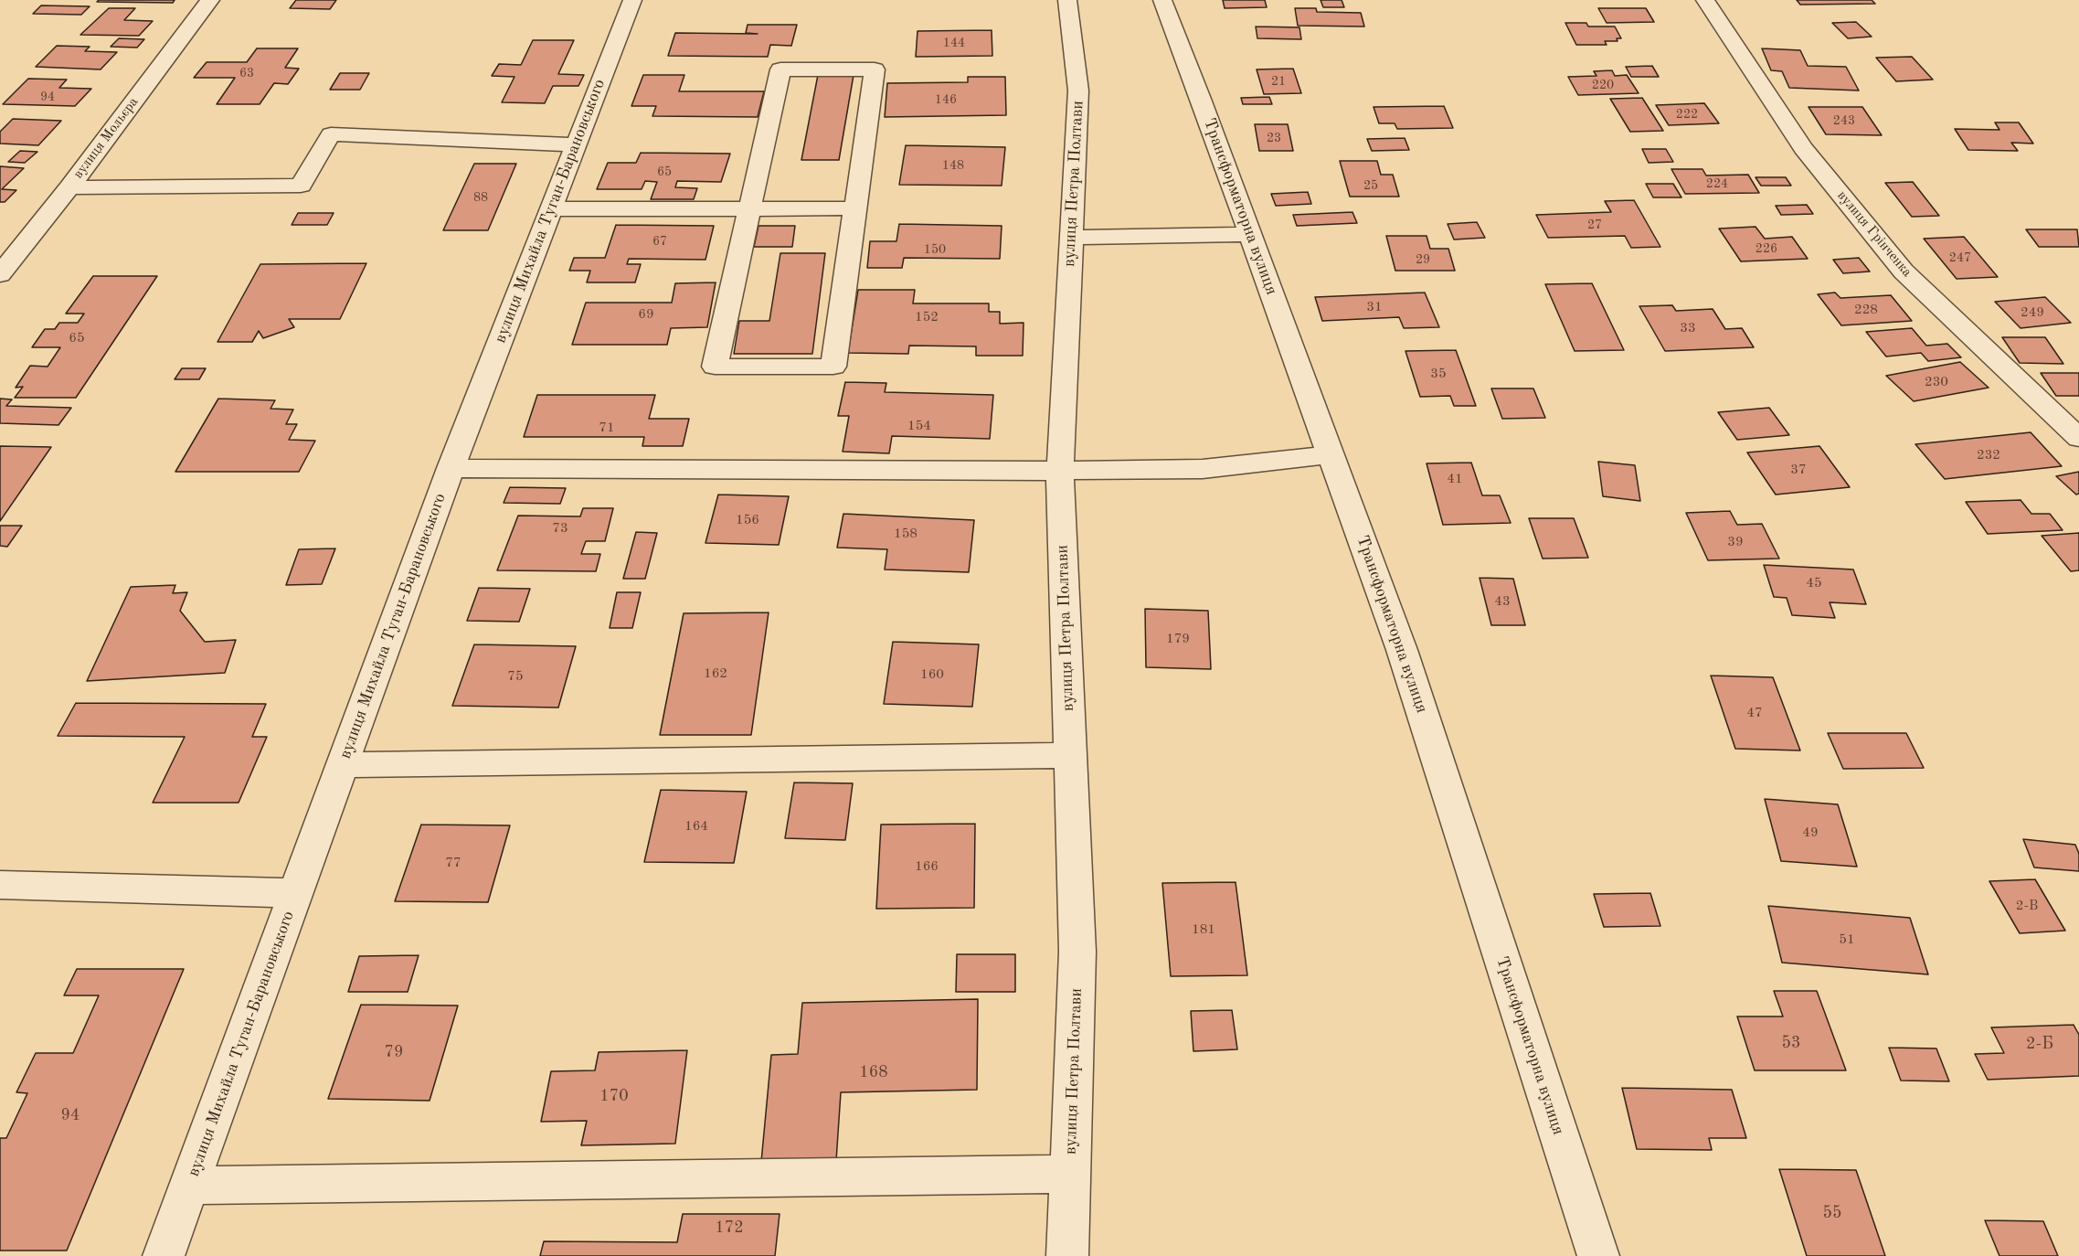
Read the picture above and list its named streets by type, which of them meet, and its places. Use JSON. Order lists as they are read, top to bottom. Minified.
{"streets":{"street":["вулиця Мольєра","вулиця Петра Полтави","Трансформаторна вулиця","вулиця Михайла Туган-Барановського","вулиця Грінченка"]},"house_numbers":["144","63","21","220","94","146","222","243","23","148","65","224","25","88","27","67","226","150","247","29","31","228","249","69","152","33","65","35","230","154","71","232","37","41","156","73","158","39","45","43","179","162","160","75","47","164","49","77","166","2-В","181","51","53","2-Б","79","168","170","94","55","172"]}
